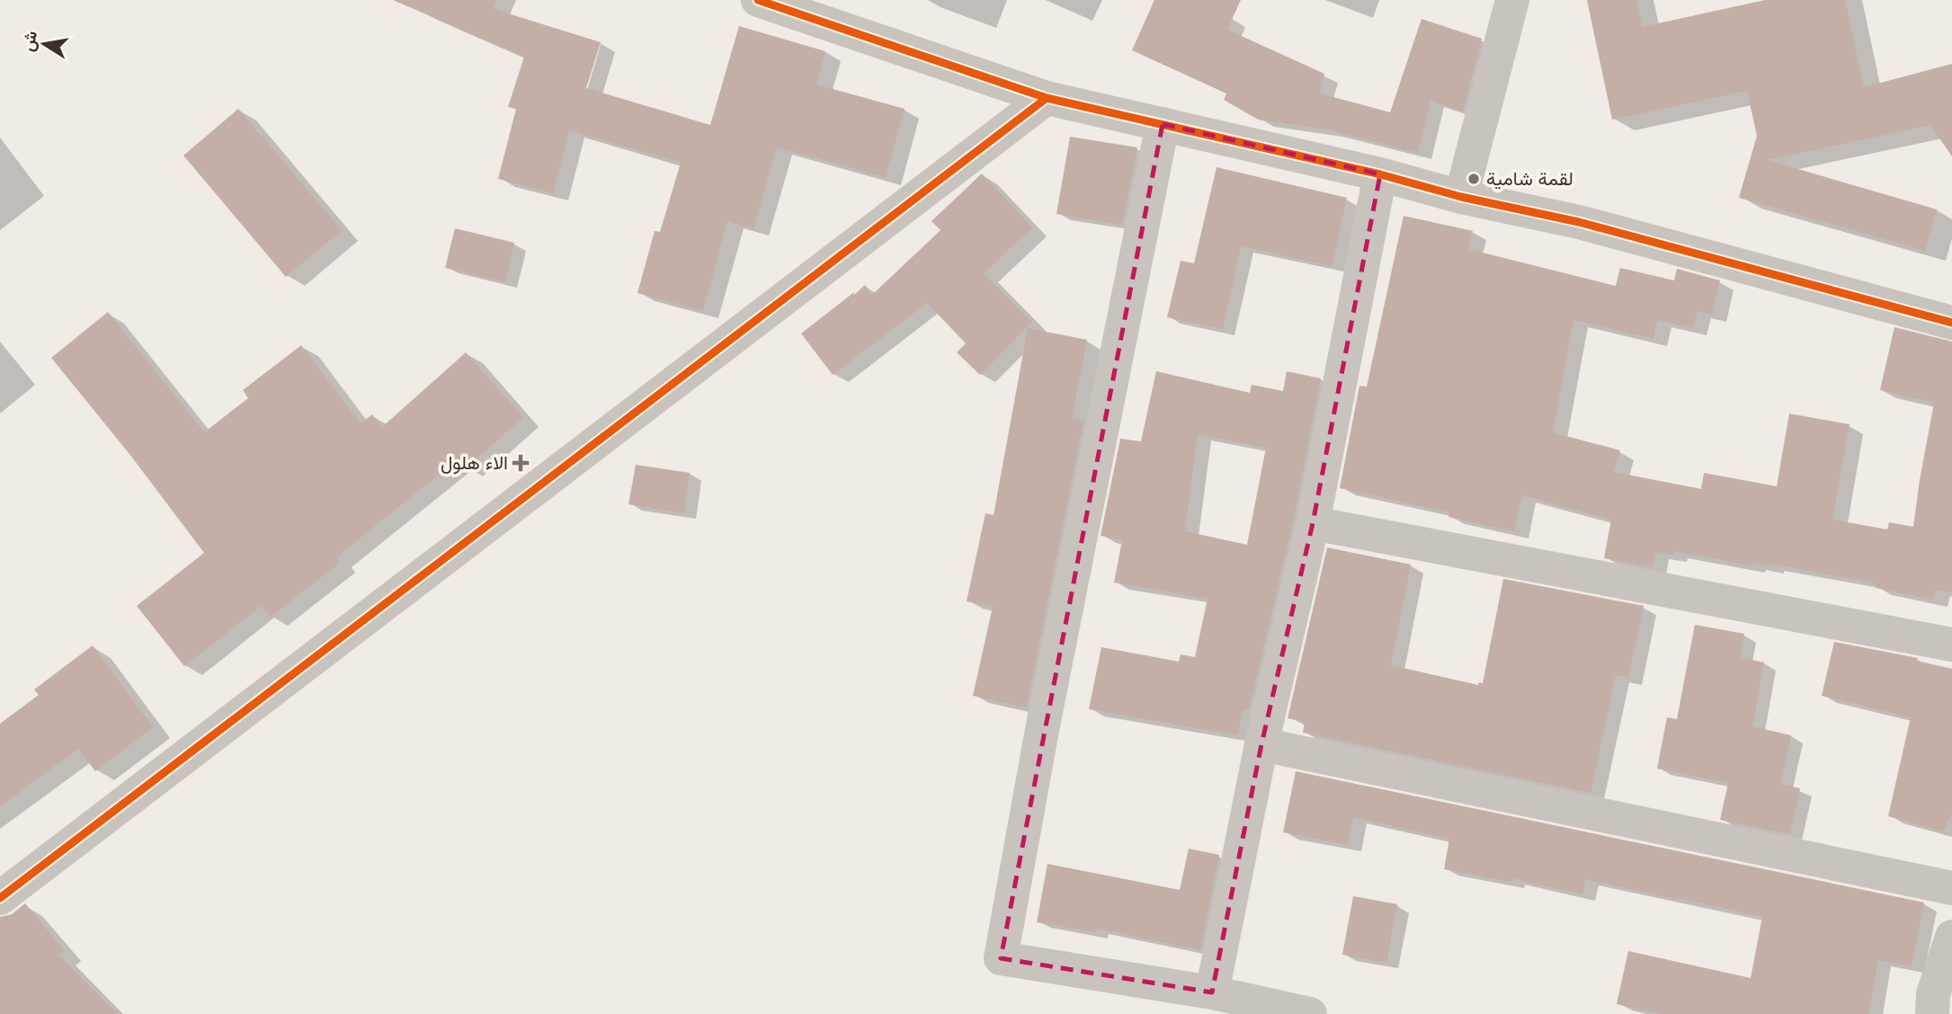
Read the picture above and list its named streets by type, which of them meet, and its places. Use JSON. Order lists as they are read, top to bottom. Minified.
{"places":{"other":["لقمة شامية"],"health":["الاء هلول"]},"north":"left"}
